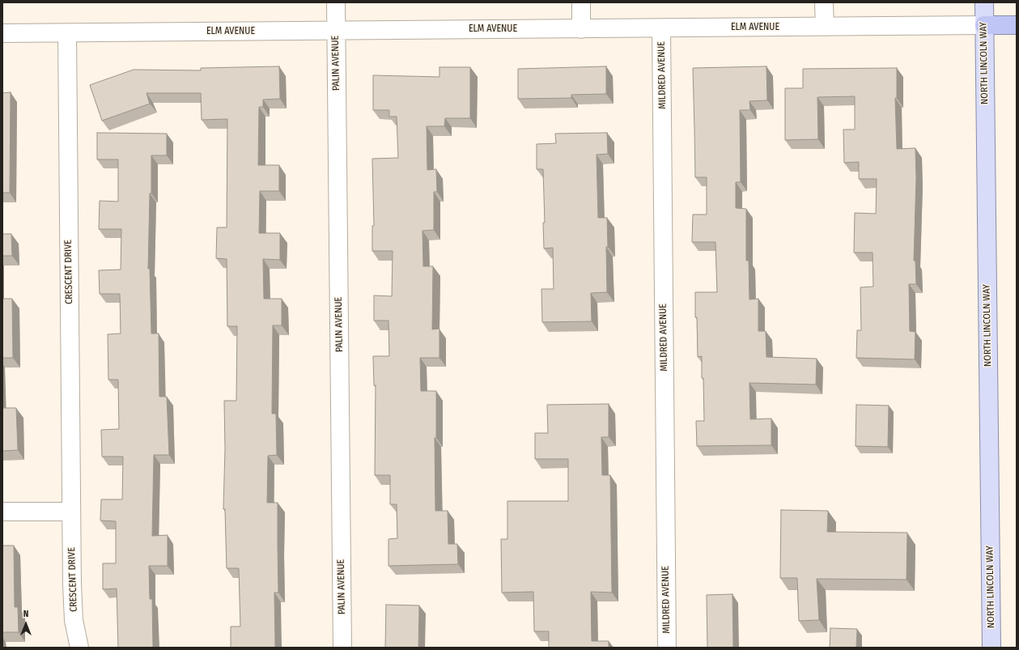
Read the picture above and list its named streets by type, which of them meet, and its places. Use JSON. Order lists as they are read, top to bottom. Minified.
{"streets":{"main road":["NORTH LINCOLN WAY"],"street":["ELM AVENUE","PALIN AVENUE","MILDRED AVENUE","CRESCENT DRIVE"]},"crossings":[["ELM AVENUE","PALIN AVENUE"],["ELM AVENUE","NORTH LINCOLN WAY"],["ELM AVENUE","MILDRED AVENUE"],["ELM AVENUE","CRESCENT DRIVE"]],"north":"top"}
